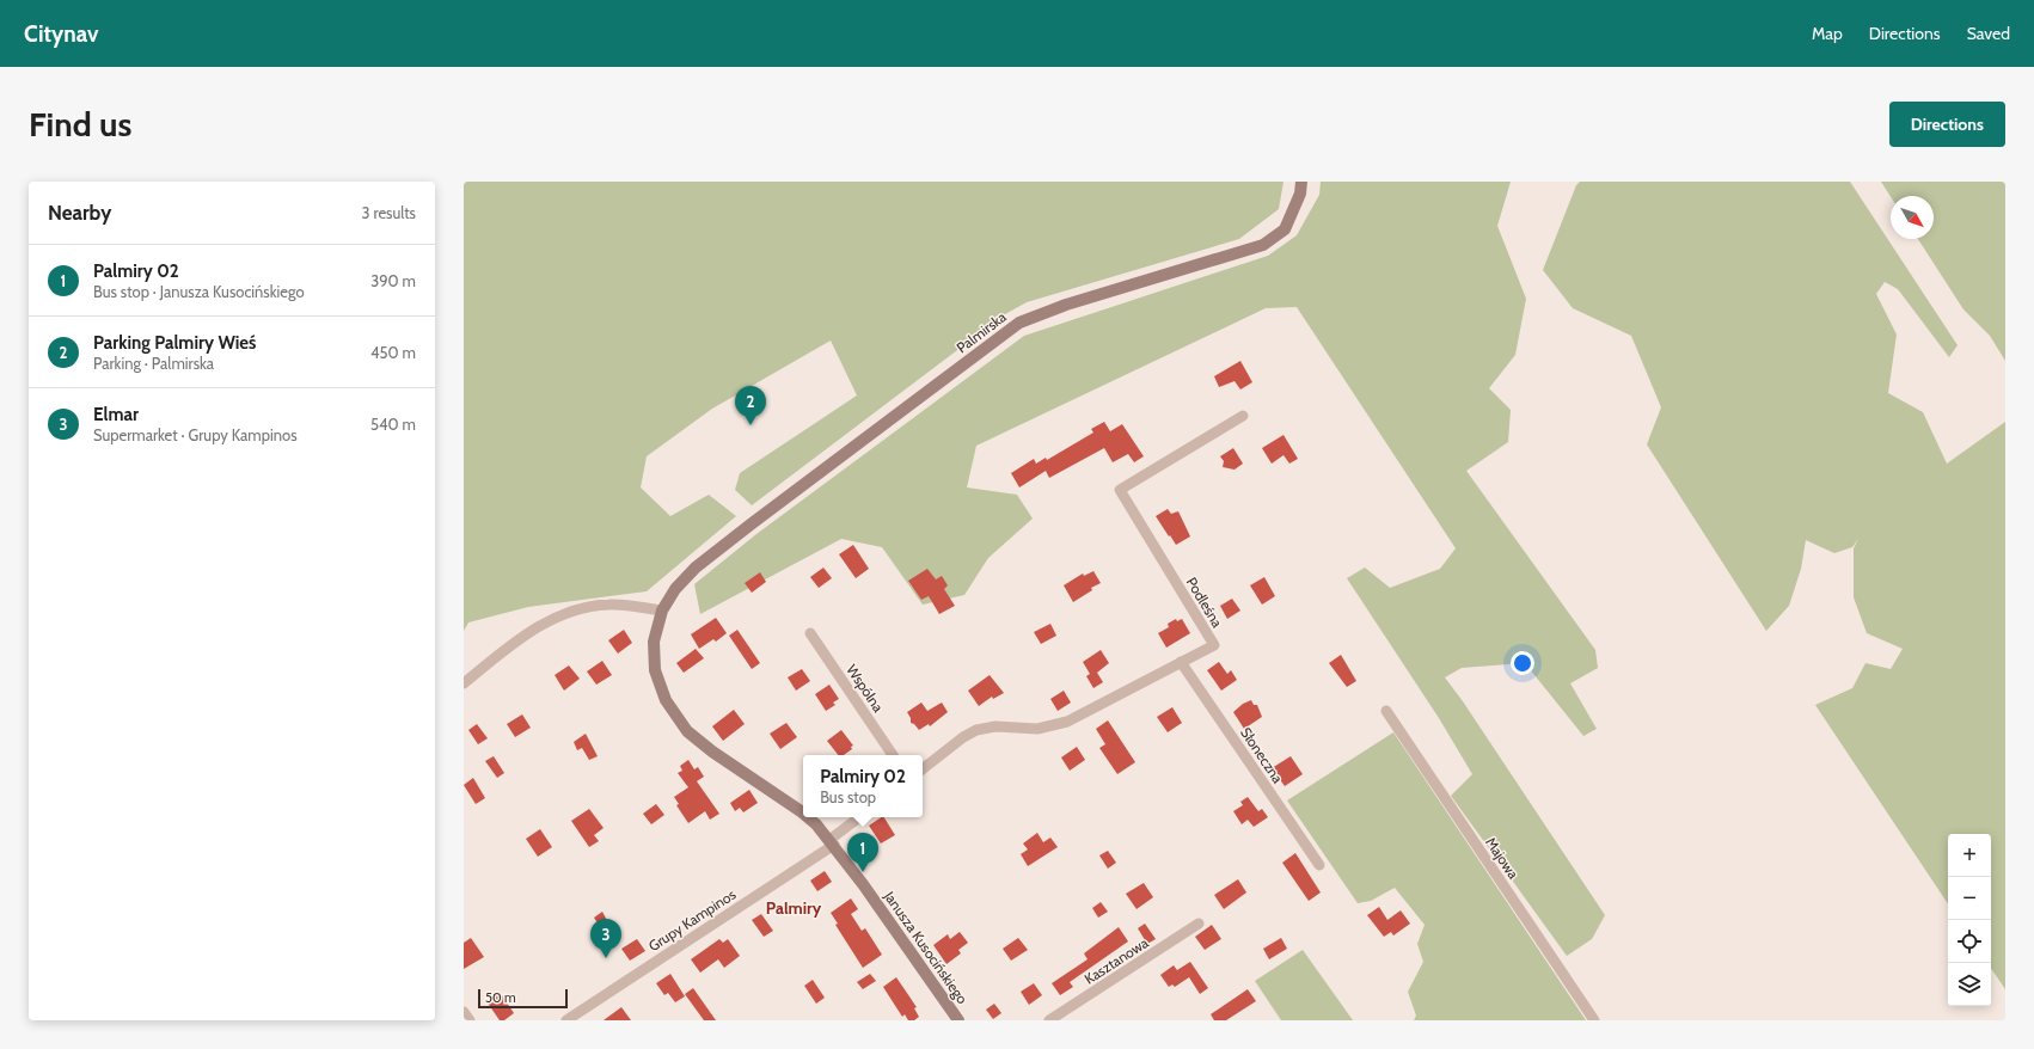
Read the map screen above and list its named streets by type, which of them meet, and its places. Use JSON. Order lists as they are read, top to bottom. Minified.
{"streets":{"street":["Palmirska","Podleśna","Wspólna","Słoneczna","Majowa","Grupy Kampinos","Janusza Kusocińskiego","Kasztanowa"]},"crossings":[["Palmirska","Janusza Kusocińskiego"],["Podleśna","Słoneczna"],["Grupy Kampinos","Janusza Kusocińskiego"]],"districts":["Palmiry"],"scale_bar":"50 m","north":"bottom right","page":{"header":"Citynav","nav":["Map","Directions","Saved"],"buttons":"Directions","title":"Find us","heading":["Nearby","3 results"],"list":[{"mark":"1","name":"Palmiry 02","note":"Bus stop · Janusza Kusocińskiego","value":"390 m"},{"mark":"2","name":"Parking Palmiry Wieś","note":"Parking · Palmirska","value":"450 m"},{"mark":"3","name":"Elmar","note":"Supermarket · Grupy Kampinos","value":"540 m"}],"pins":["2","1","3"],"popup":["Palmiry 02","Bus stop"],"map_buttons":["+","−"],"scale":"50 m"}}
